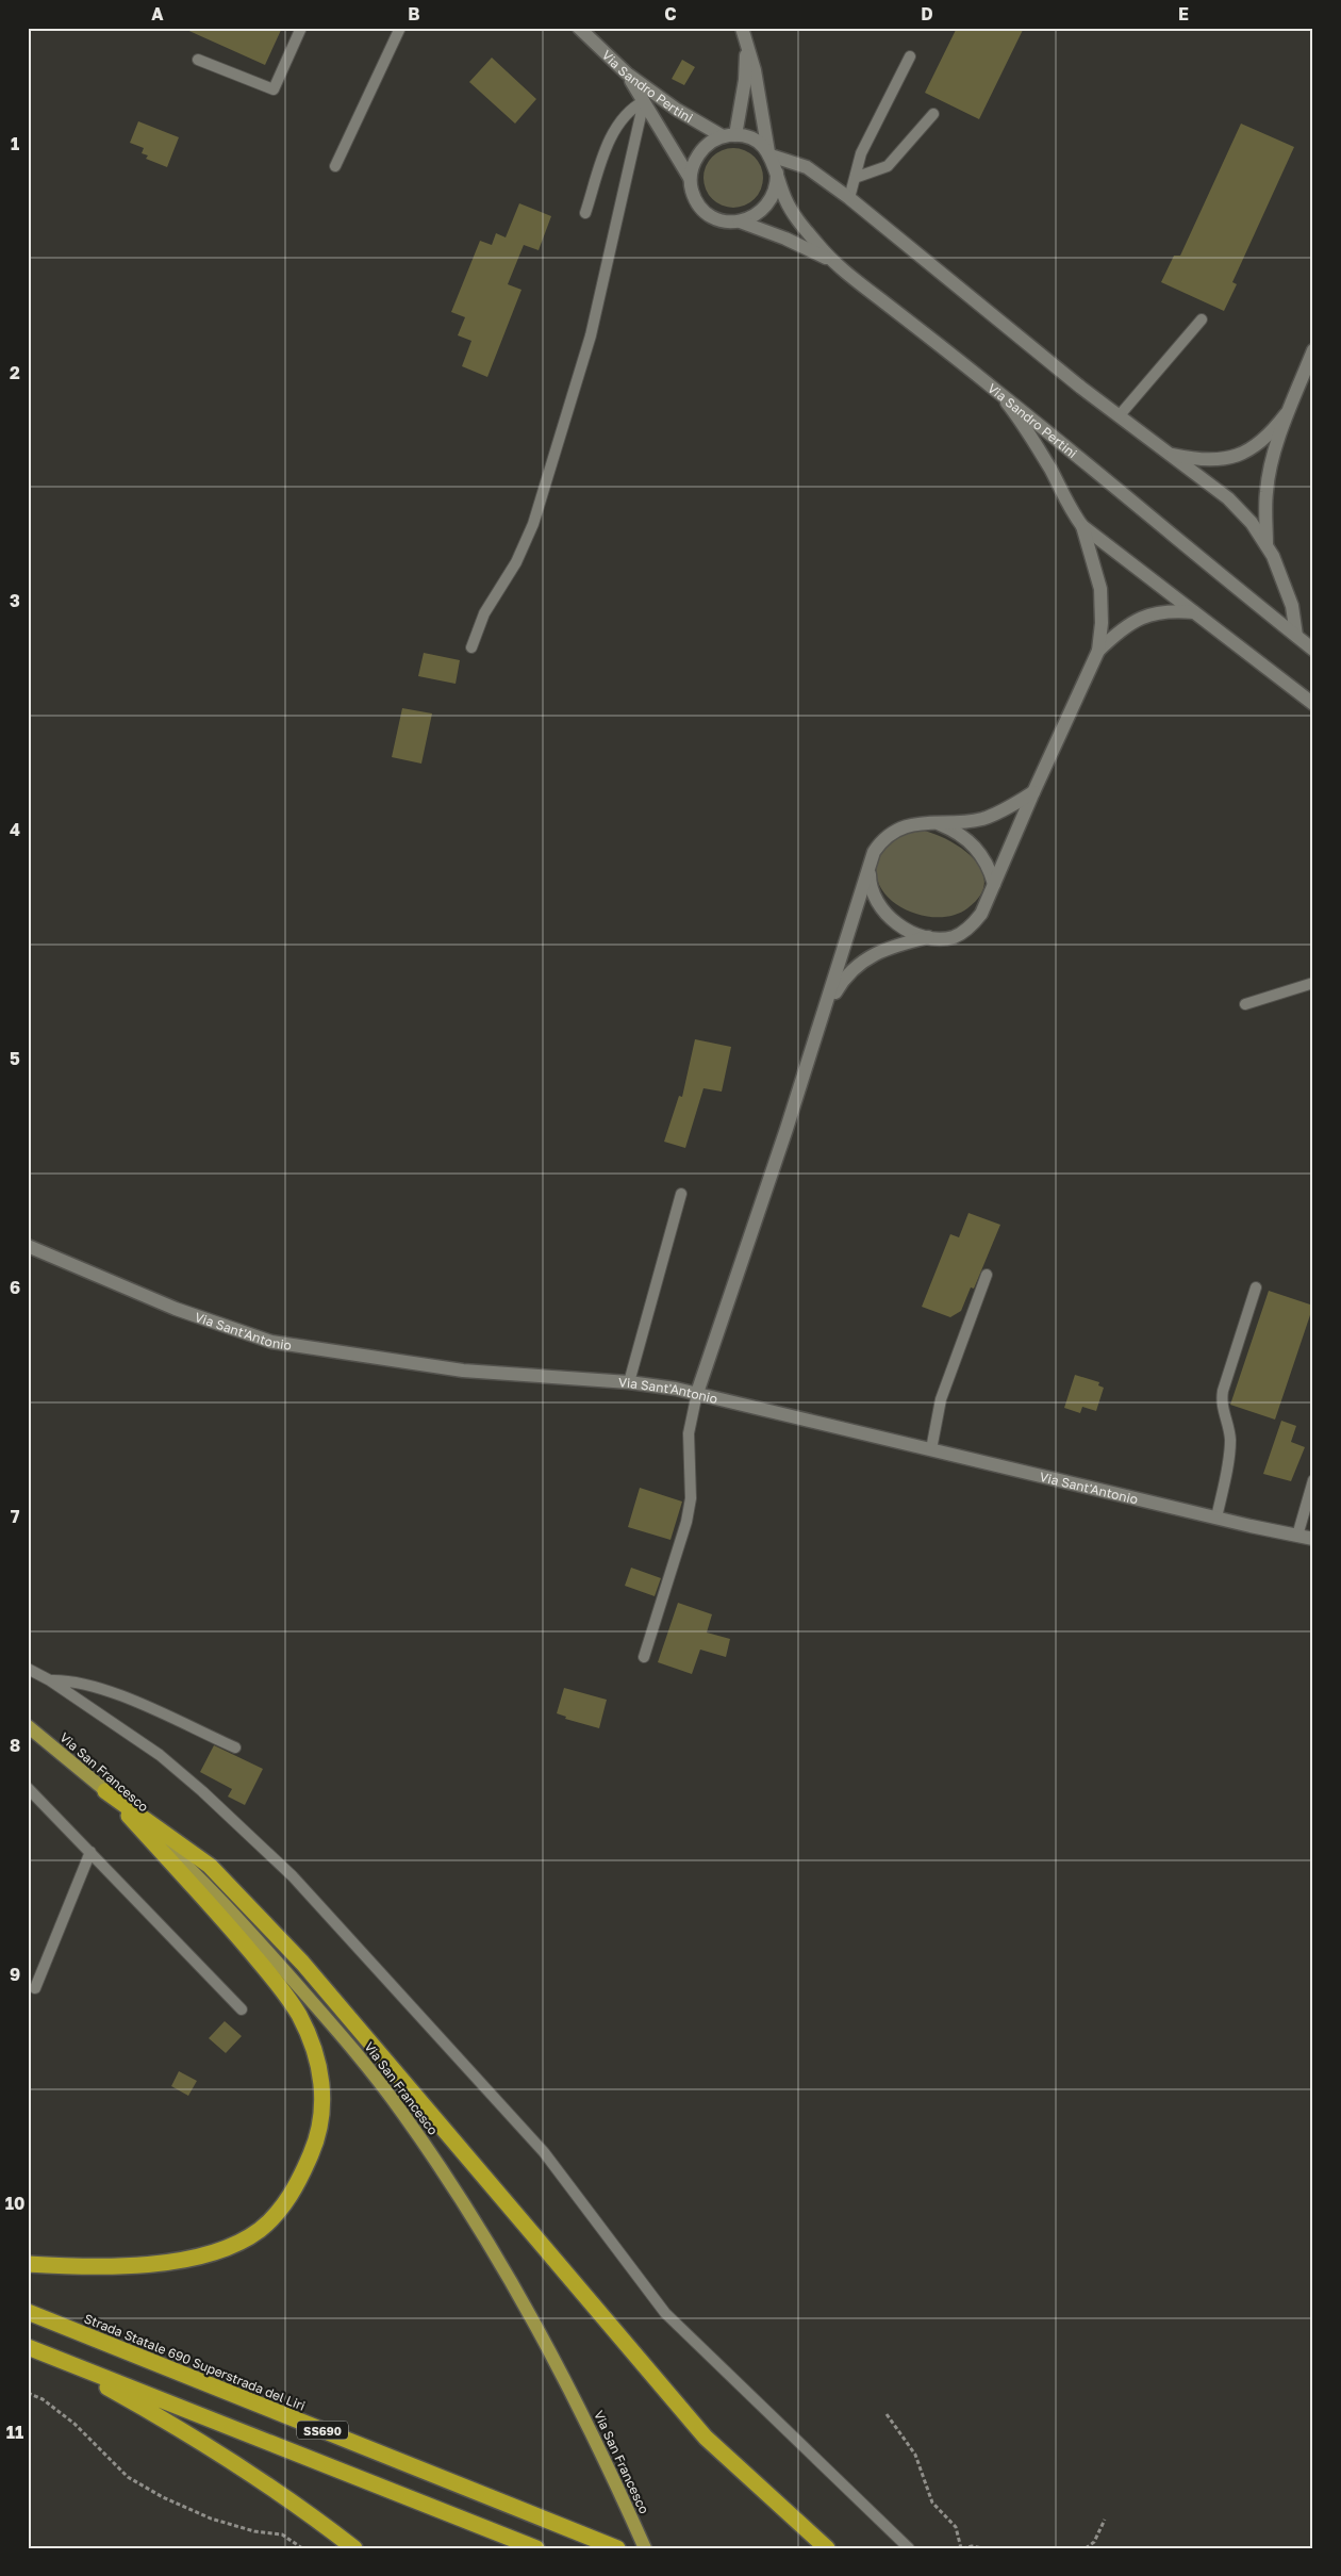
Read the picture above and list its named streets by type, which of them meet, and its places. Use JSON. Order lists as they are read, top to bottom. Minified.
{"streets":{"highway":["Strada Statale 690 Superstrada del Liri","SS690"],"main road":["Via San Francesco"],"street":["Via Sandro Pertini","Via Sant'Antonio"]},"grid":{"columns":["A","B","C","D","E"],"rows":["1","2","3","4","5","6","7","8","9","10","11"]}}
